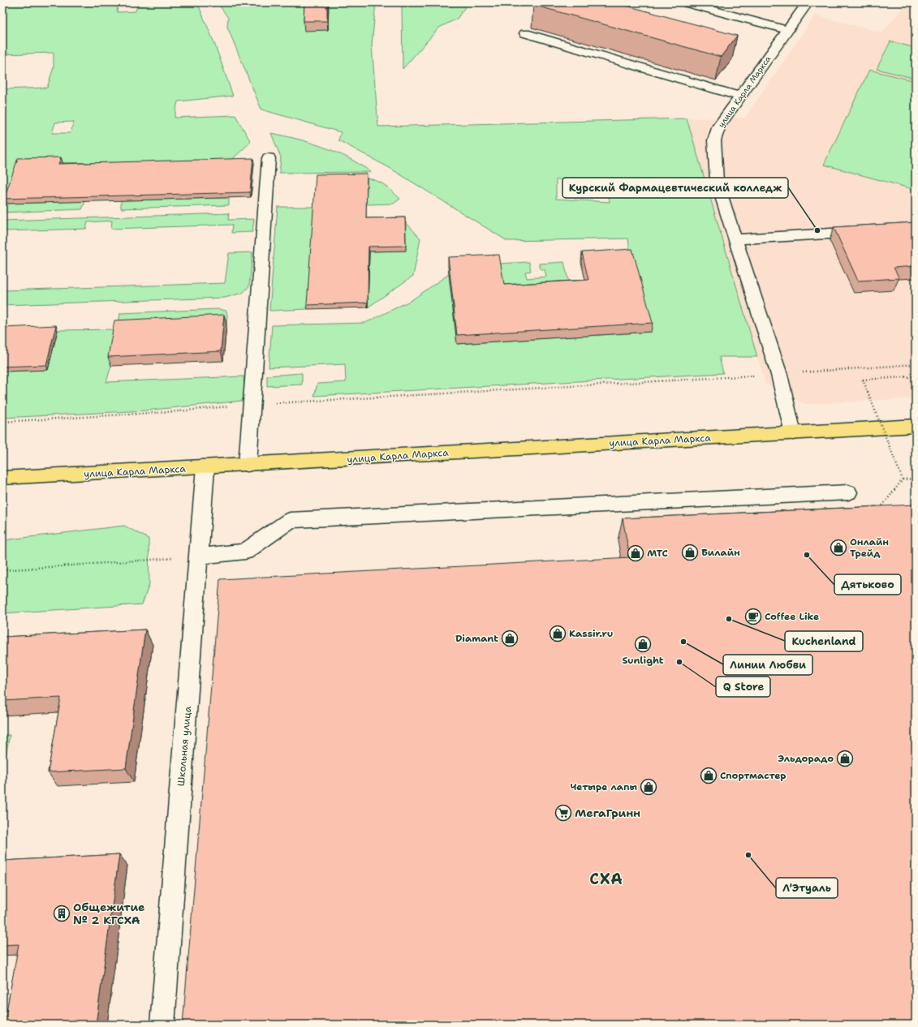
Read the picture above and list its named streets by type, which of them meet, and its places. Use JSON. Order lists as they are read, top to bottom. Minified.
{"streets":{"main road":["улица Карла Маркса"],"street":["Школьная улица"]},"crossings":[["улица Карла Маркса","Школьная улица"]],"districts":["СХА"],"places":{"other":["Курский Фармацевтический колледж","Дятьково","Kuchenland","Линии Любви","Q Store","Л'Этуаль"],"shop":["Онлайн Трейд","Билайн","МТС","Kassir.ru","Diamant","Sunlight","Эльдорадо","Спортмастер","Четыре лапы"],"cafe":["Coffee Like"],"supermarket":["МегаГринн"],"building":["Общежитие № 2 КГСХА"]}}
